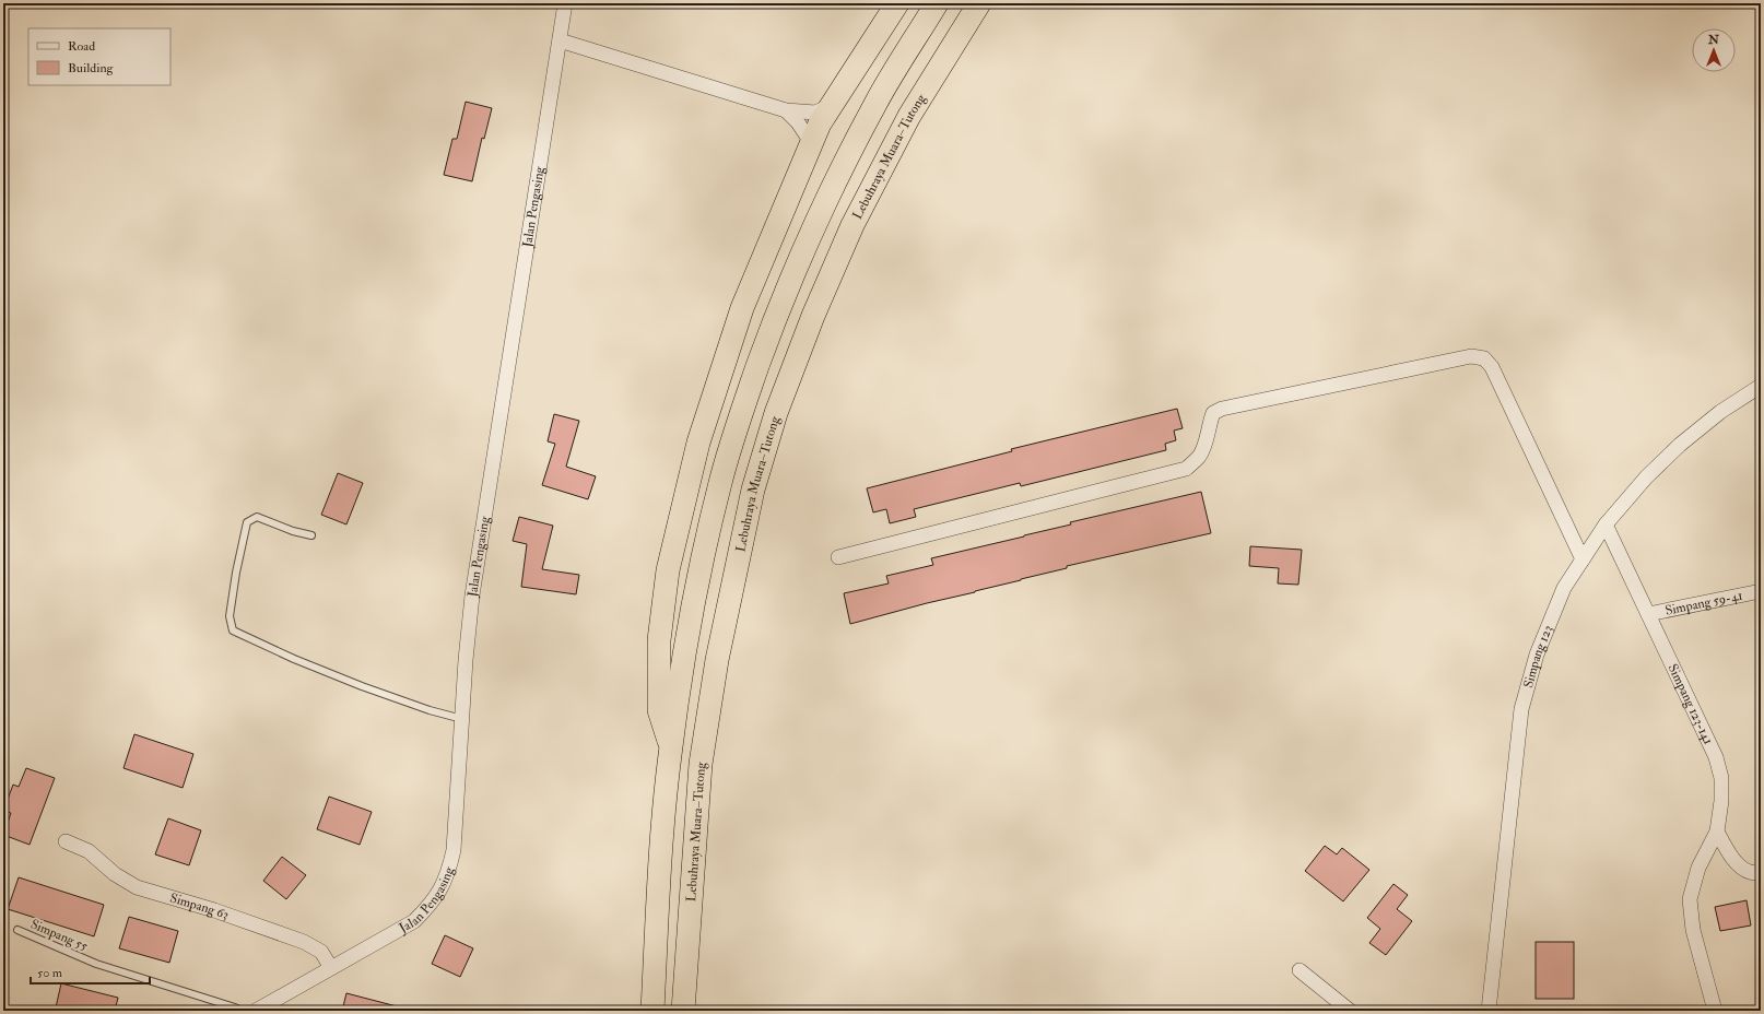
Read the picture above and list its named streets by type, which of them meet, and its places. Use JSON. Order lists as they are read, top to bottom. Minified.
{"streets":{"highway":["Lebuhraya Muara–Tutong"],"street":["Jalan Pengasing","Simpang 59-41","Simpang 123","Simpang 123-141","Simpang 63"],"lane":["Simpang 55"]},"crossings":[["Jalan Pengasing","Simpang 63"],["Simpang 59-41","Simpang 123-141"],["Simpang 123","Simpang 123-141"]],"legend":["Road","Building"],"scale_bar":"50 m","north":"top"}
